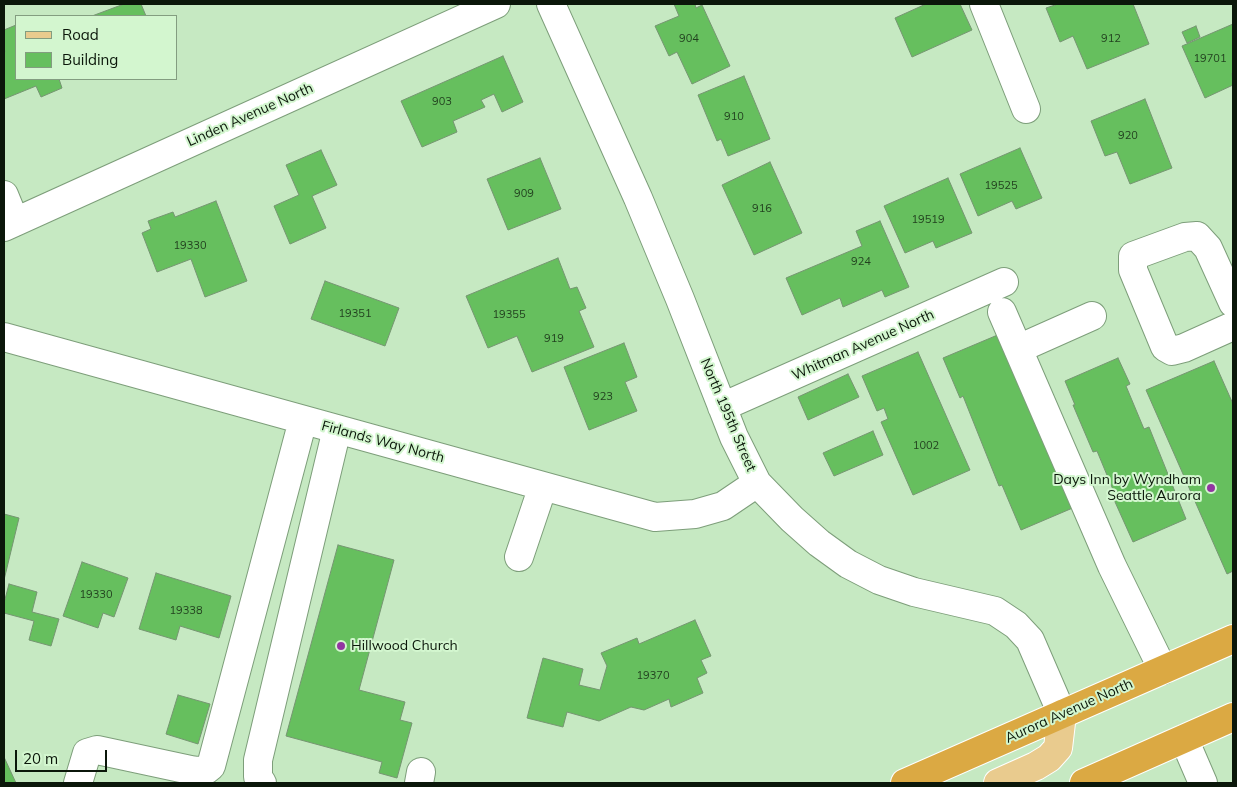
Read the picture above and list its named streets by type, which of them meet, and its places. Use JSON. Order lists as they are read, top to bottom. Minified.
{"streets":{"highway":["Aurora Avenue North"],"street":["Linden Avenue North","Whitman Avenue North","North 195th Street","Firlands Way North"]},"crossings":[["Whitman Avenue North","North 195th Street"],["North 195th Street","Firlands Way North"],["North 195th Street","Aurora Avenue North"]],"places":["Days Inn by Wyndham Seattle Aurora","Hillwood Church"],"house_numbers":["904","912","19701","903","910","920","19525","909","916","19519","19330","924","19351","19355","919","923","1002","19330","19338","19370"],"legend":["Road","Building"],"scale_bar":"20 m"}
